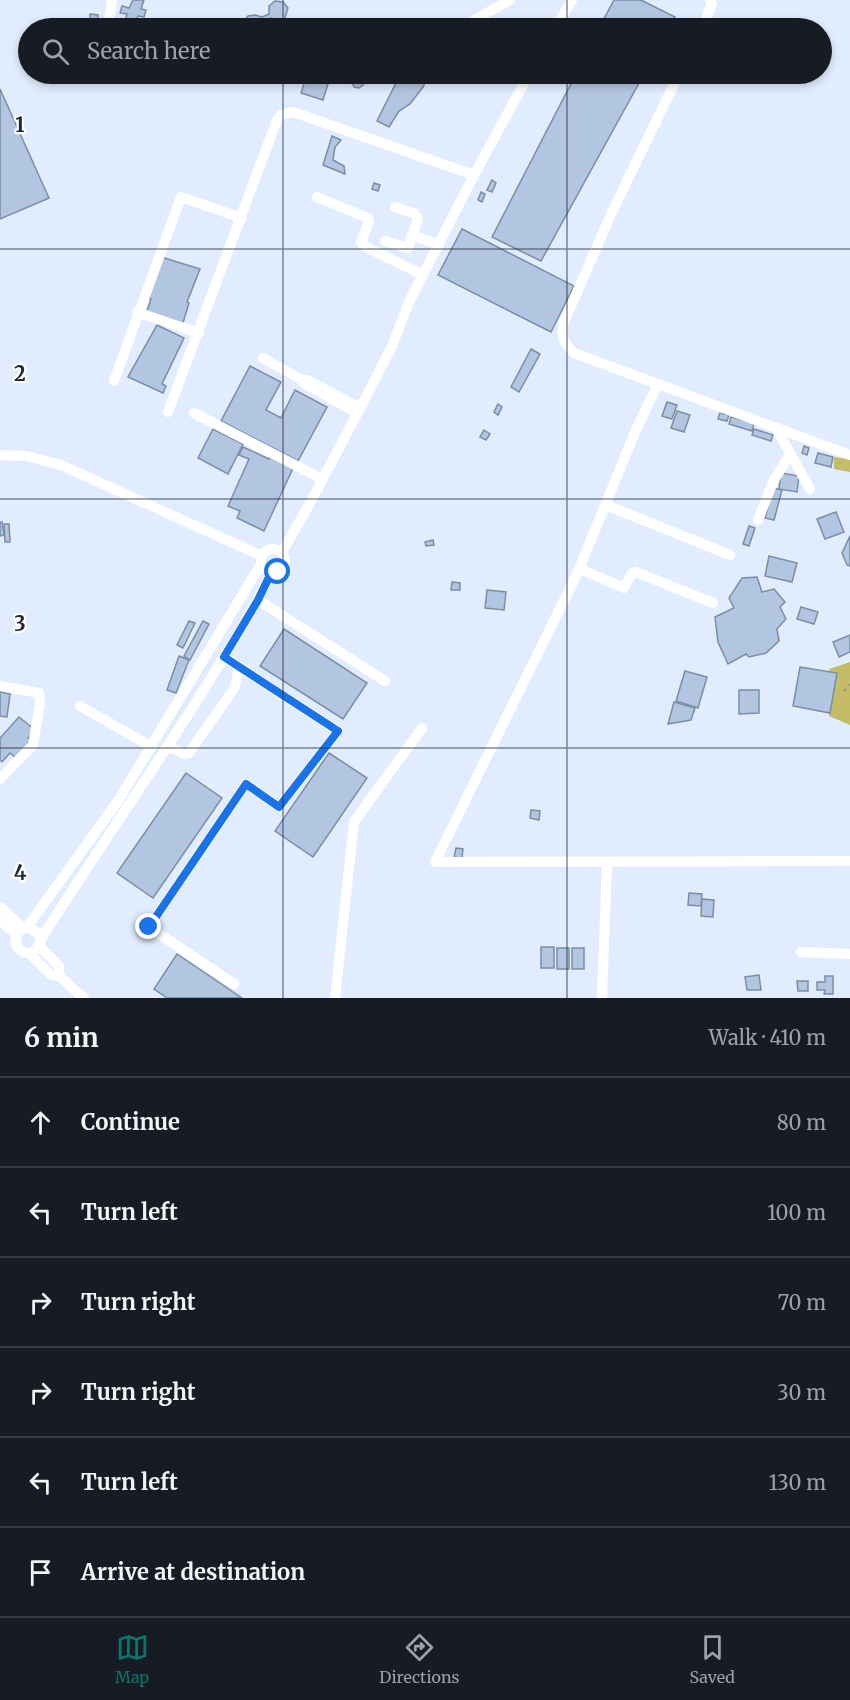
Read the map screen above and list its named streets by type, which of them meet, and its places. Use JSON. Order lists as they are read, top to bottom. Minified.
{"page":{"search":"Search here","heading":["6 min","Walk · 410 m"],"list":[["Continue","80 m"],["Turn left","100 m"],["Turn right","70 m"],["Turn right","30 m"],["Turn left","130 m"],"Arrive at destination"],"nav":["Map","Directions","Saved"]},"grid":{"rows":["1","2","3","4"]}}
